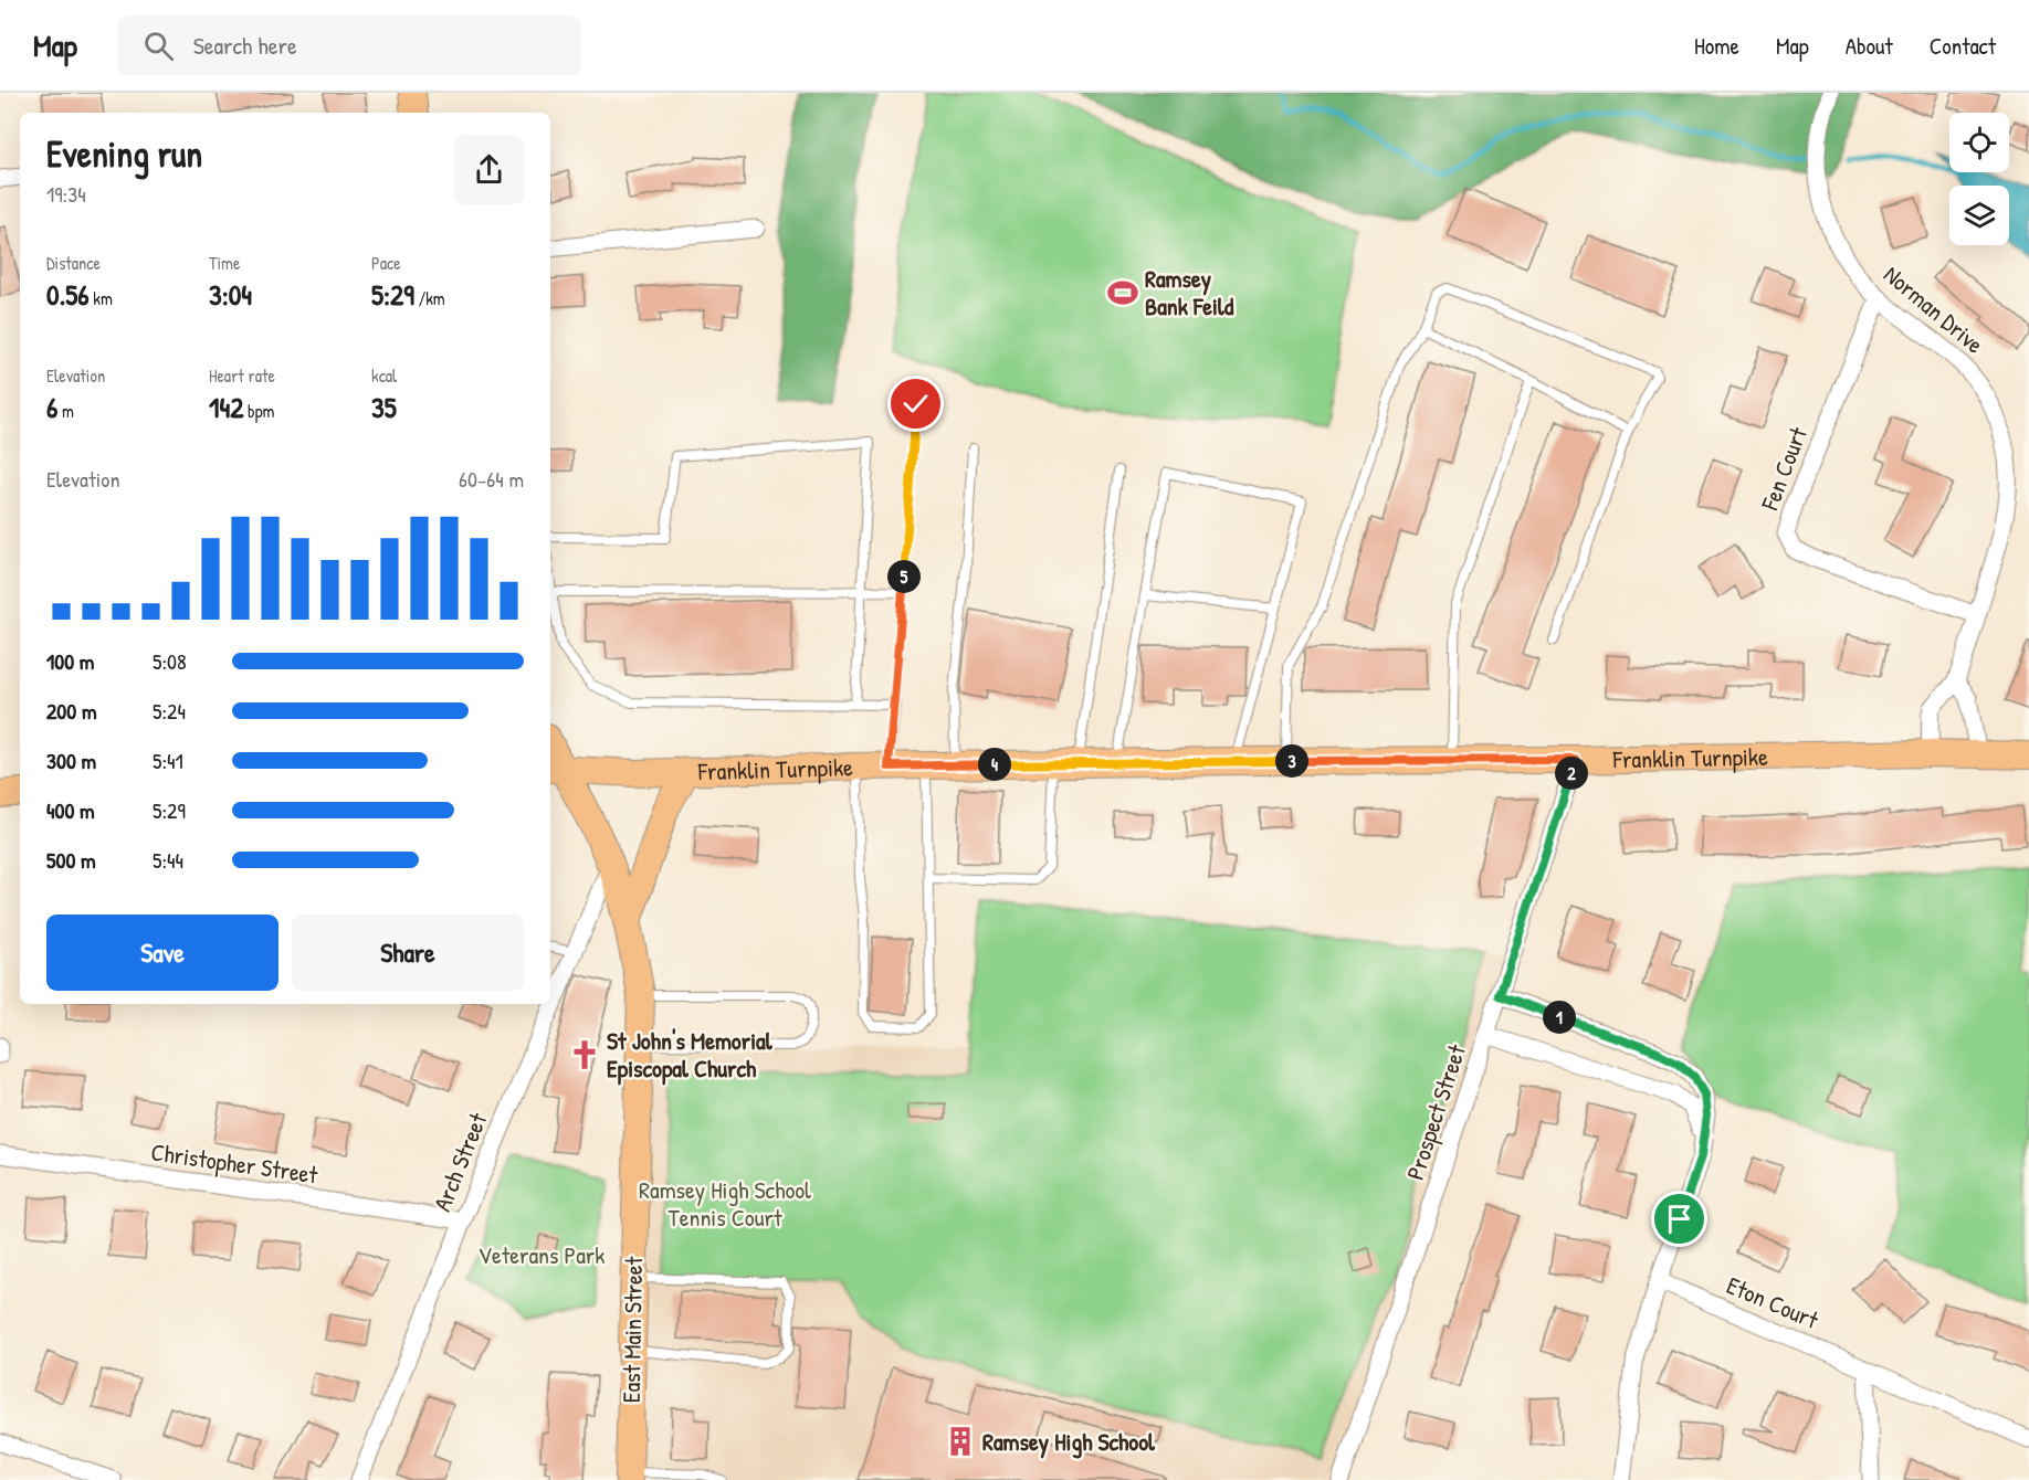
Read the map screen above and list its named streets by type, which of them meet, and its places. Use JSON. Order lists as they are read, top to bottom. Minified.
{"streets":{"main road":["Franklin Turnpike","East Main Street"],"street":["Norman Drive","Fen Court","Prospect Street","Arch Street","Christopher Street","Eton Court"]},"crossings":[["Norman Drive","Fen Court"],["Norman Drive","Franklin Turnpike"],["Franklin Turnpike","Prospect Street"],["Franklin Turnpike","East Main Street"],["Arch Street","Christopher Street"],["Arch Street","East Main Street"]],"parks":["Ramsey High School Tennis Court","Veterans Park"],"places":{"sports":["Ramsey Bank Feild"],"church":["St John's Memorial Episcopal Church"],"building":["Ramsey High School"]},"page":{"header":"Map","search":"Search here","nav":["Home","Map","About","Contact"],"heading":["Evening run","19:34"],"stats":[["Distance","0.56 km"],["Time","3:04"],["Pace","5:29 /km"],["Elevation","6 m"],["Heart rate","142 bpm"],["kcal","35"]],"chart":["Elevation","60–64 m"],"pins":["5","3","4","2","1"],"list":[{"name":"100 m","note":"5:08"},{"name":"200 m","note":"5:24"},{"name":"300 m","note":"5:41"},{"name":"400 m","note":"5:29"},{"name":"500 m","note":"5:44"}],"buttons":["Save","Share"]}}
